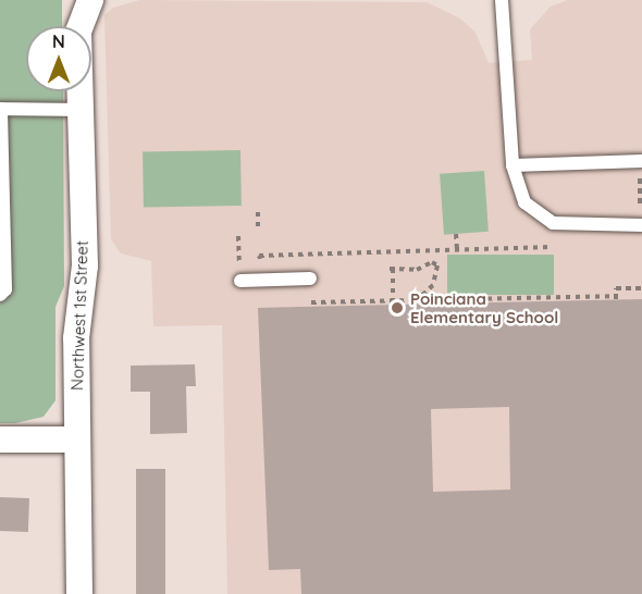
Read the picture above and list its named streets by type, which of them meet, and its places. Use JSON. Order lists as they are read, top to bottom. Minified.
{"streets":{"street":["Northwest 1st Street"]},"places":["Poinciana Elementary School"],"north":"top"}
